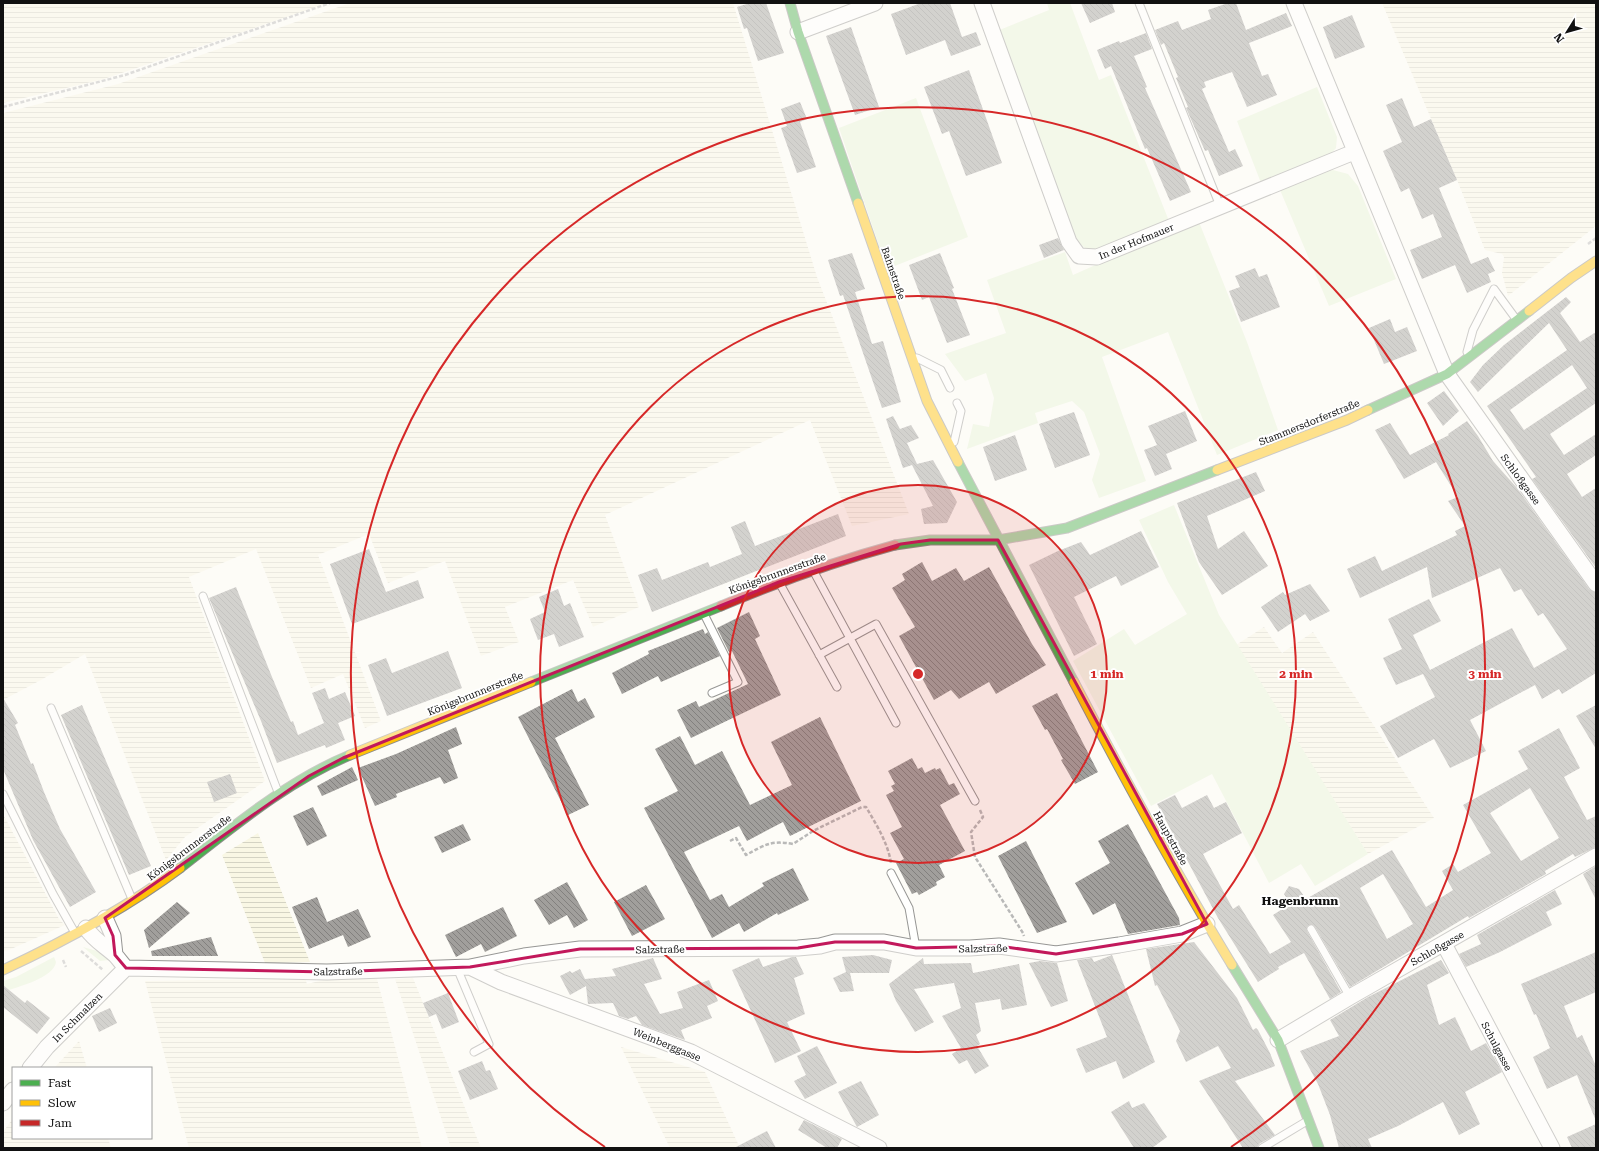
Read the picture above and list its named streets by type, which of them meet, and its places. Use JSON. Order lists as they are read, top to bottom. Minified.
{"streets":{"street":["In der Hofmauer","Bahnstraße","Stammersdorferstraße","Schloßgasse","Königsbrunnerstraße","Hauptstraße","Salzstraße","In Schmalzen","Weinberggasse","Schulgasse"]},"crossings":[["Bahnstraße","Stammersdorferstraße"],["Bahnstraße","Königsbrunnerstraße"],["Bahnstraße","Hauptstraße"],["Stammersdorferstraße","Schloßgasse"],["Stammersdorferstraße","Königsbrunnerstraße"],["Stammersdorferstraße","Hauptstraße"],["Schloßgasse","Hauptstraße"],["Schloßgasse","Schulgasse"],["Königsbrunnerstraße","Hauptstraße"],["Hauptstraße","Salzstraße"],["Salzstraße","In Schmalzen"],["Salzstraße","Weinberggasse"]],"districts":["Hagenbrunn"],"legend":["Fast","Slow","Jam"],"north":"bottom left","rings":["1 min","2 min","3 min"]}
